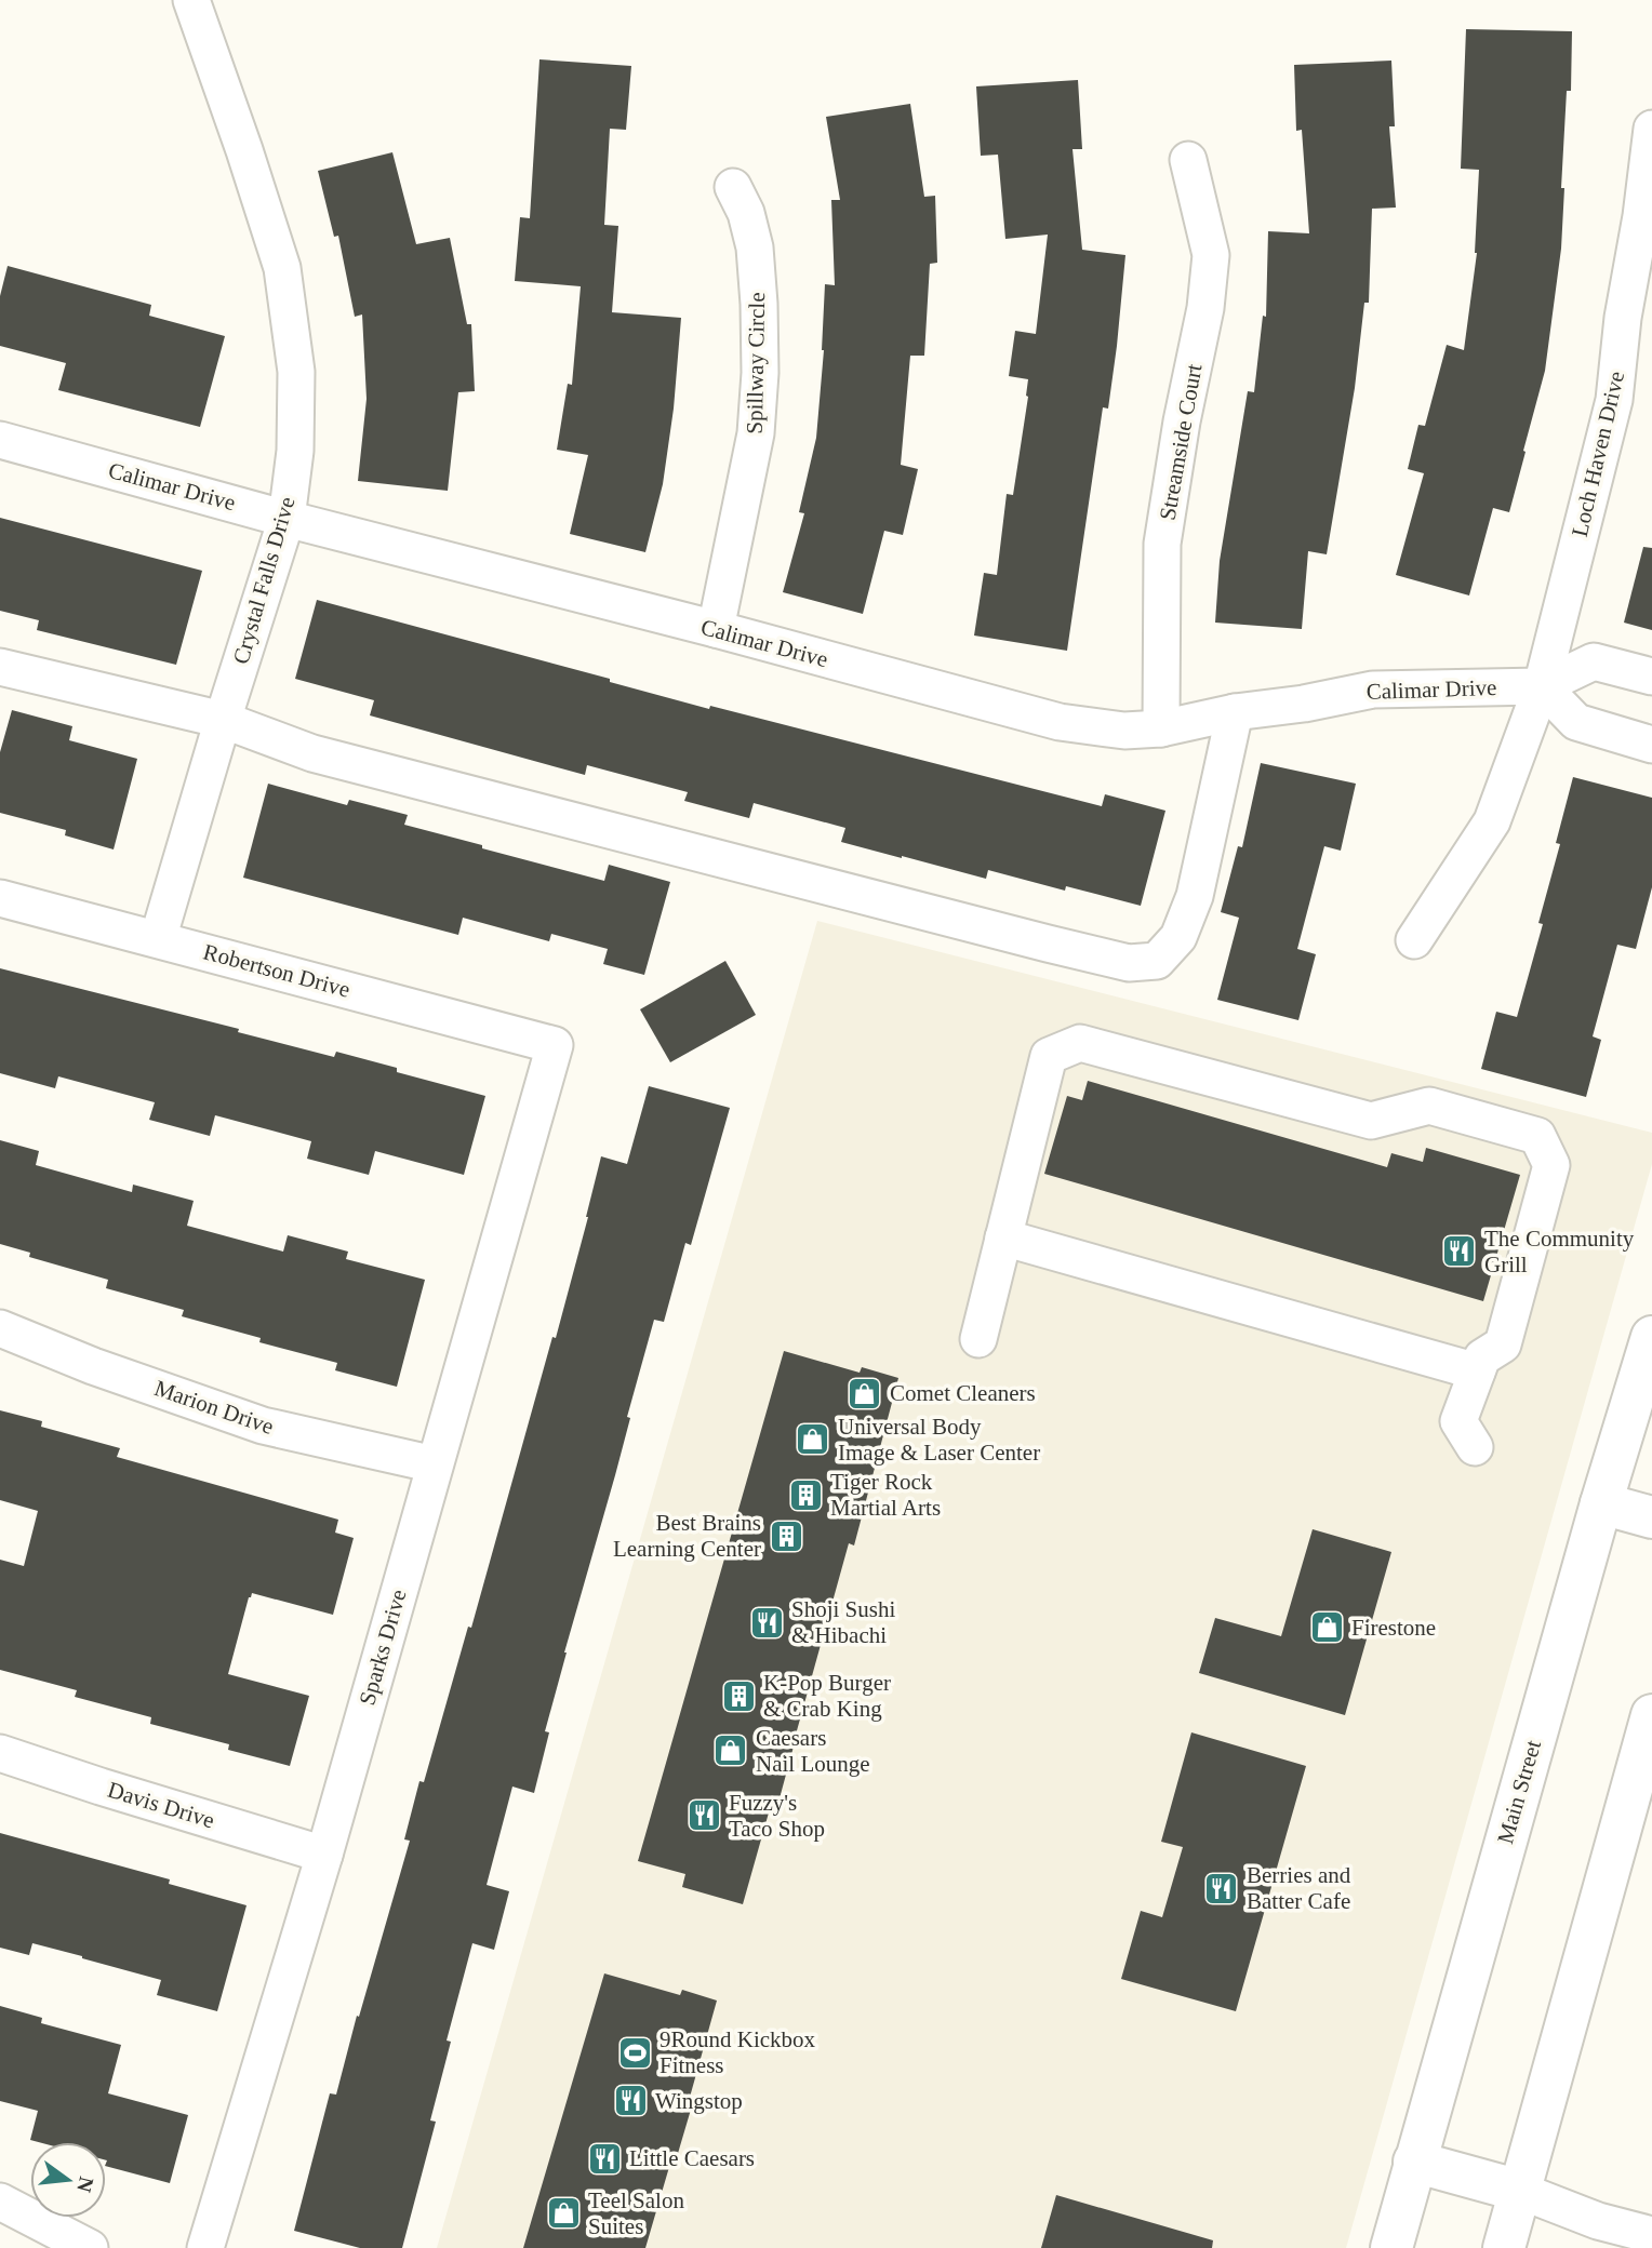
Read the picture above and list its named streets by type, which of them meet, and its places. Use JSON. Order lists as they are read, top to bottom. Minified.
{"streets":{"main road":["Main Street"],"street":["Spillway Circle","Streamside Court","Loch Haven Drive","Calimar Drive","Crystal Falls Drive","Robertson Drive","Marion Drive","Sparks Drive","Davis Drive"]},"crossings":[["Spillway Circle","Calimar Drive"],["Streamside Court","Calimar Drive"],["Loch Haven Drive","Calimar Drive"],["Calimar Drive","Crystal Falls Drive"],["Crystal Falls Drive","Robertson Drive"],["Robertson Drive","Sparks Drive"],["Marion Drive","Sparks Drive"],["Sparks Drive","Davis Drive"]],"places":{"restaurant":["The Community Grill","Shoji Sushi & Hibachi","Fuzzy's Taco Shop","Berries and Batter Cafe","Wingstop","Little Caesars"],"shop":["Comet Cleaners","Universal Body Image & Laser Center","Firestone","Caesars Nail Lounge","Teel Salon Suites"],"building":["Tiger Rock Martial Arts","Best Brains Learning Center","K-Pop Burger & Crab King"],"sports":["9Round Kickbox Fitness"]},"north":"right"}
